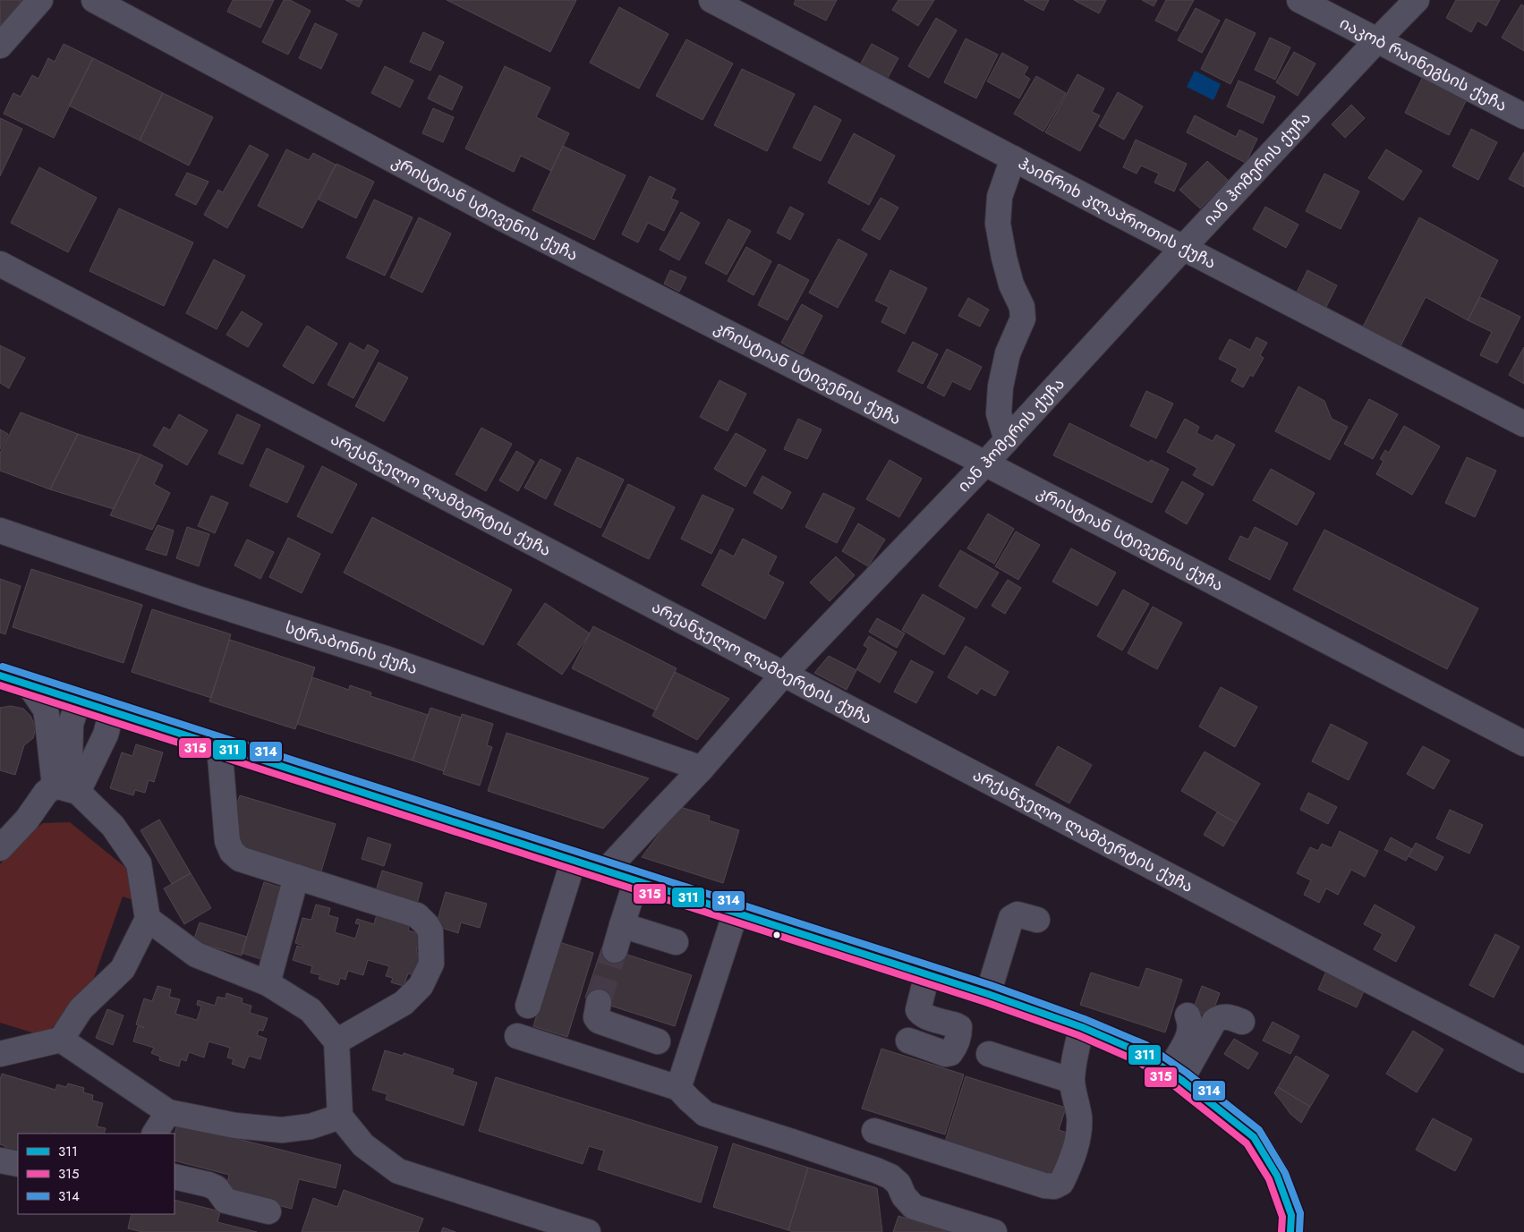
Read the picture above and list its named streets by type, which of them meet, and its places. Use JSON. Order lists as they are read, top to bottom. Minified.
{"streets":{"street":["იაკობ რაინეგსის ქუჩა","იან ჰომერის ქუჩა","კრისტიან სტივენის ქუჩა","ჰაინრიხ კლაპროთის ქუჩა","არქანჯელო ლამბერტის ქუჩა","სტრაბონის ქუჩა"]},"crossings":[["იაკობ რაინეგსის ქუჩა","იან ჰომერის ქუჩა"],["იან ჰომერის ქუჩა","კრისტიან სტივენის ქუჩა"],["იან ჰომერის ქუჩა","ჰაინრიხ კლაპროთის ქუჩა"],["იან ჰომერის ქუჩა","არქანჯელო ლამბერტის ქუჩა"],["იან ჰომერის ქუჩა","სტრაბონის ქუჩა"]],"lines":["transit line 314","transit line 311","transit line 315"],"legend":["311","315","314"]}
